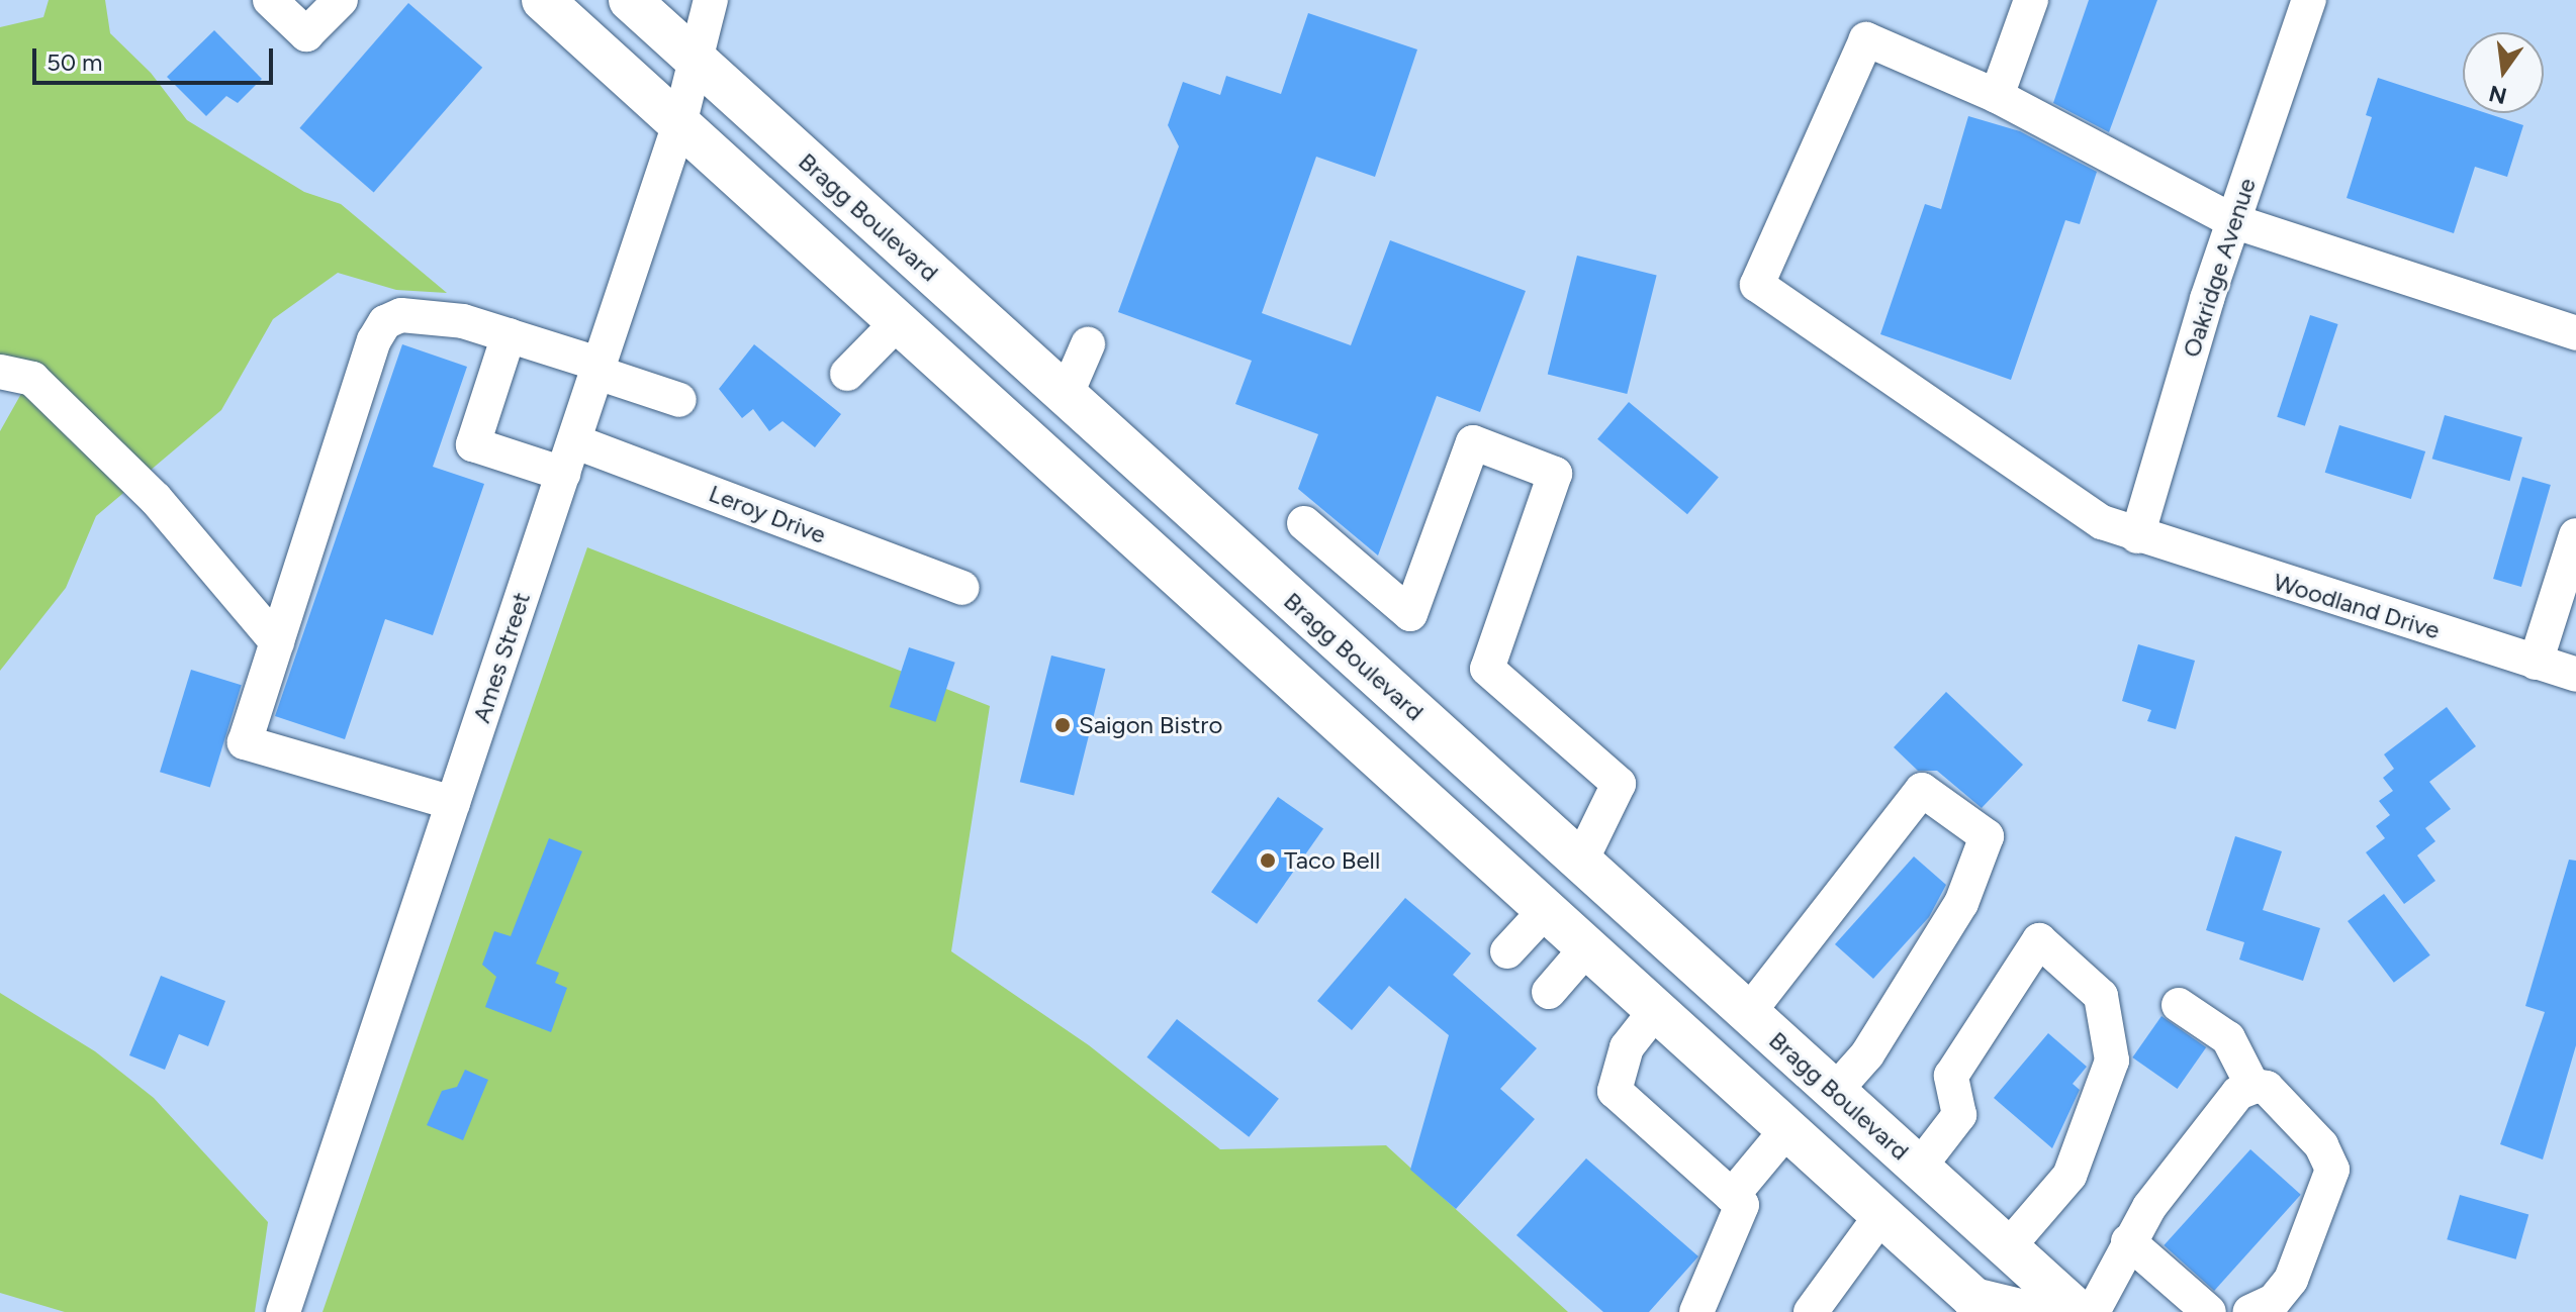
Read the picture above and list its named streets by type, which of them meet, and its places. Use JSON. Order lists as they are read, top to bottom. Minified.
{"streets":{"main road":["Bragg Boulevard"],"street":["Oakridge Avenue","Leroy Drive","Woodland Drive","Ames Street"]},"crossings":[["Bragg Boulevard","Ames Street"],["Oakridge Avenue","Woodland Drive"],["Leroy Drive","Ames Street"]],"places":["Saigon Bistro","Taco Bell"],"scale_bar":"50 m","north":"bottom"}
